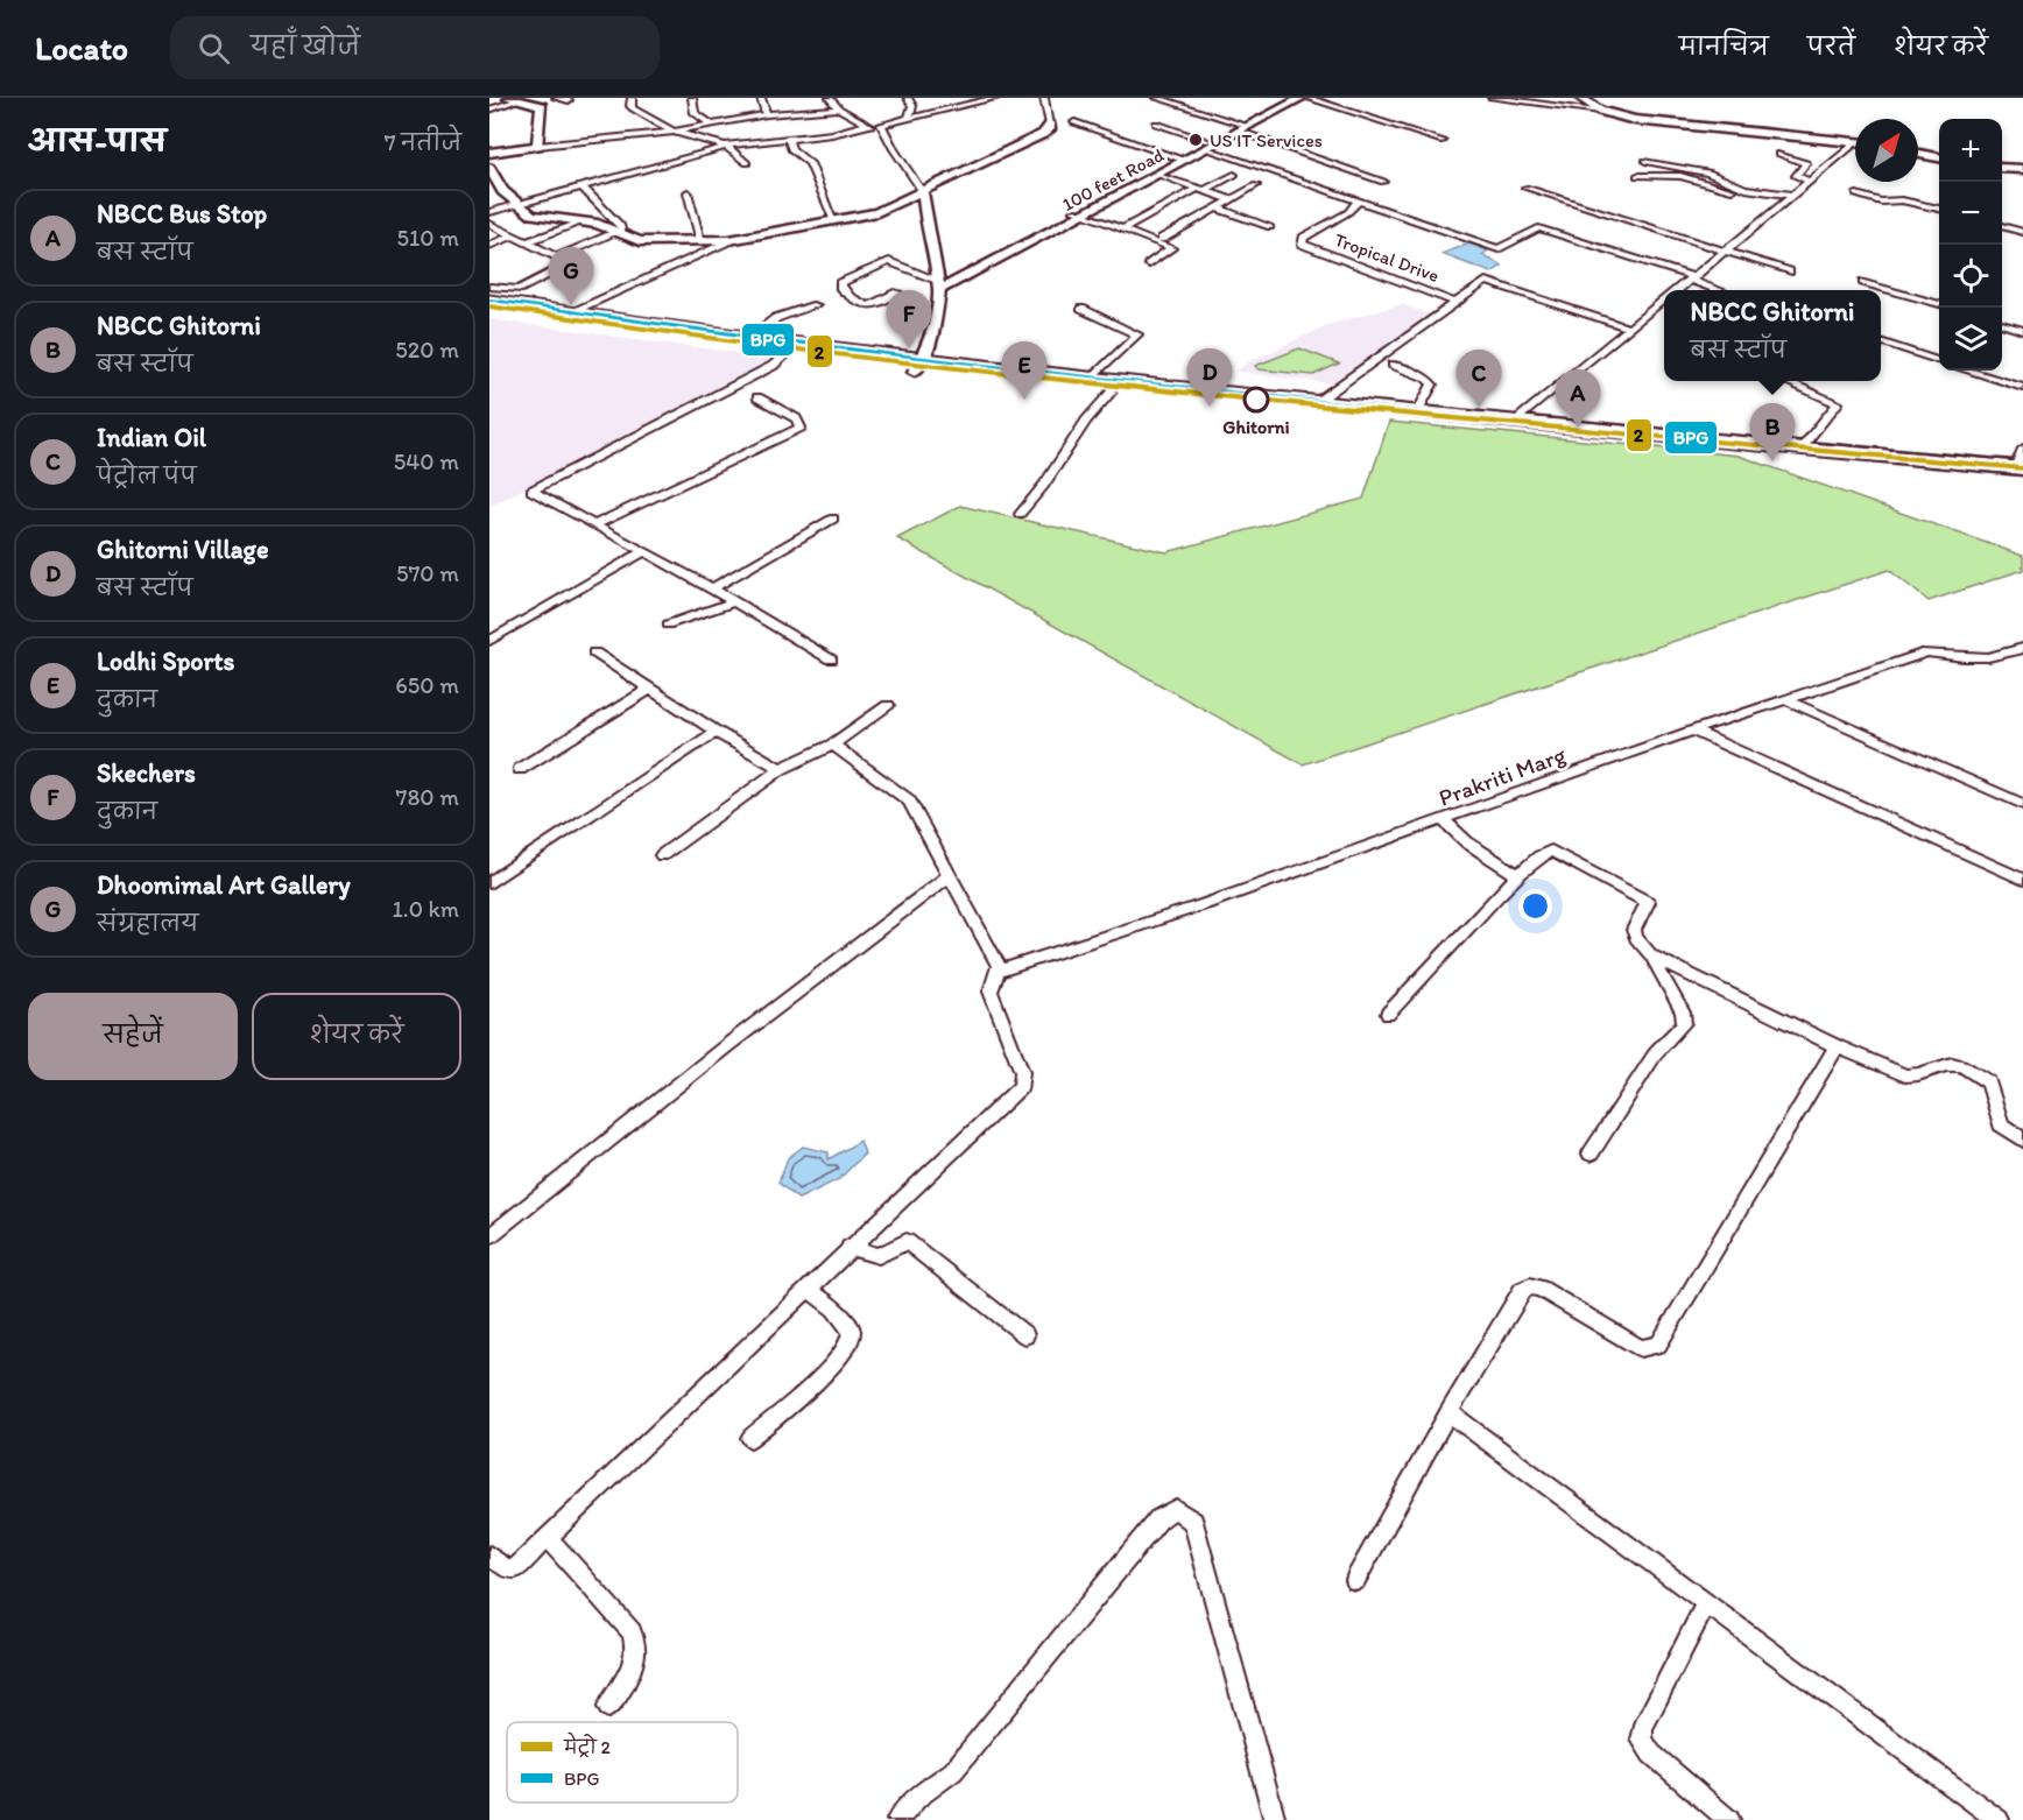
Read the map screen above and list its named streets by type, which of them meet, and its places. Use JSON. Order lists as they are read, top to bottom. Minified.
{"streets":{"street":["100 feet Road","Tropical Drive","Prakriti Marg"]},"places":["US IT Services","Ghitorni"],"lines":["transit line BPG","metro line 2"],"legend":["मेट्रो 2","BPG"],"north":"top right","page":{"header":"Locato","search":"यहाँ खोजें","nav":["मानचित्र","परतें","शेयर करें"],"heading":["आस-पास","7 नतीजे"],"map_buttons":["+","−"],"list":[{"mark":"A","name":"NBCC Bus Stop","note":"बस स्टॉप","value":"510 m"},{"mark":"B","name":"NBCC Ghitorni","note":"बस स्टॉप","value":"520 m"},{"mark":"C","name":"Indian Oil","note":"पेट्रोल पंप","value":"540 m"},{"mark":"D","name":"Ghitorni Village","note":"बस स्टॉप","value":"570 m"},{"mark":"E","name":"Lodhi Sports","note":"दुकान","value":"650 m"},{"mark":"F","name":"Skechers","note":"दुकान","value":"780 m"},{"mark":"G","name":"Dhoomimal Art Gallery","note":"संग्रहालय","value":"1.0 km"}],"pins":["G","F","E","D","C","A","B"],"popup":["NBCC Ghitorni","बस स्टॉप"],"buttons":["सहेजें","शेयर करें"]}}
